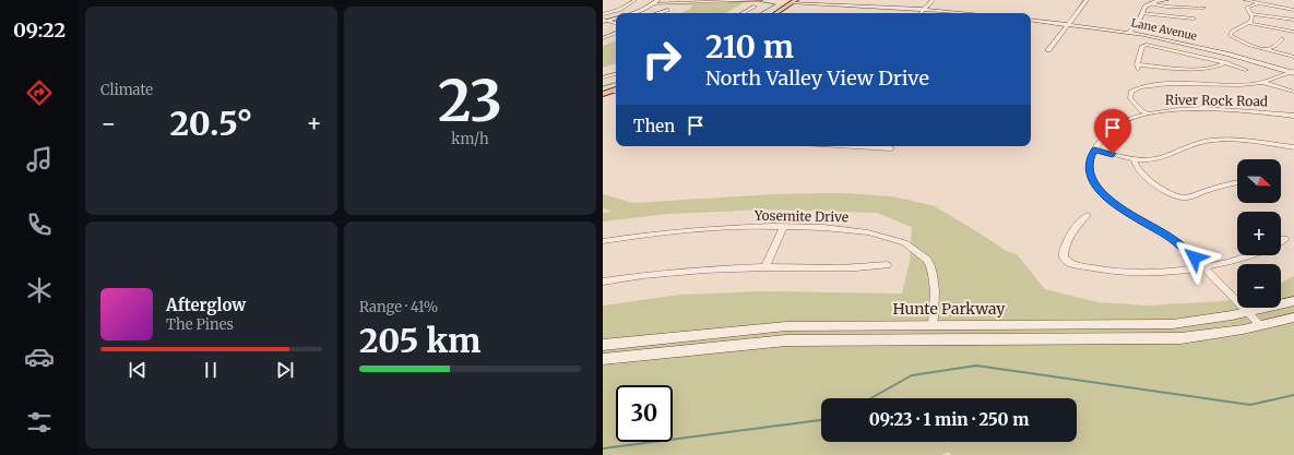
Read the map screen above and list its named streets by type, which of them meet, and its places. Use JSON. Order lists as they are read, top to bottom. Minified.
{"streets":{"main road":["Lane Avenue","Hunte Parkway"],"street":["River Rock Road","Yosemite Drive"]},"crossings":[["Yosemite Drive","Hunte Parkway"]],"north":"right","page":{"tabs":"09:22","tile":["Climate",["23","km/h"],["Range · 41%","205 km"]],"turn":["210 m","North Valley View Drive"],"then":"Then","heat":["−","20.5°","+"],"map_buttons":["+","−"],"song":["Afterglow","The Pines"],"limit":"30","trip":"09:23 · 1 min · 250 m"}}
